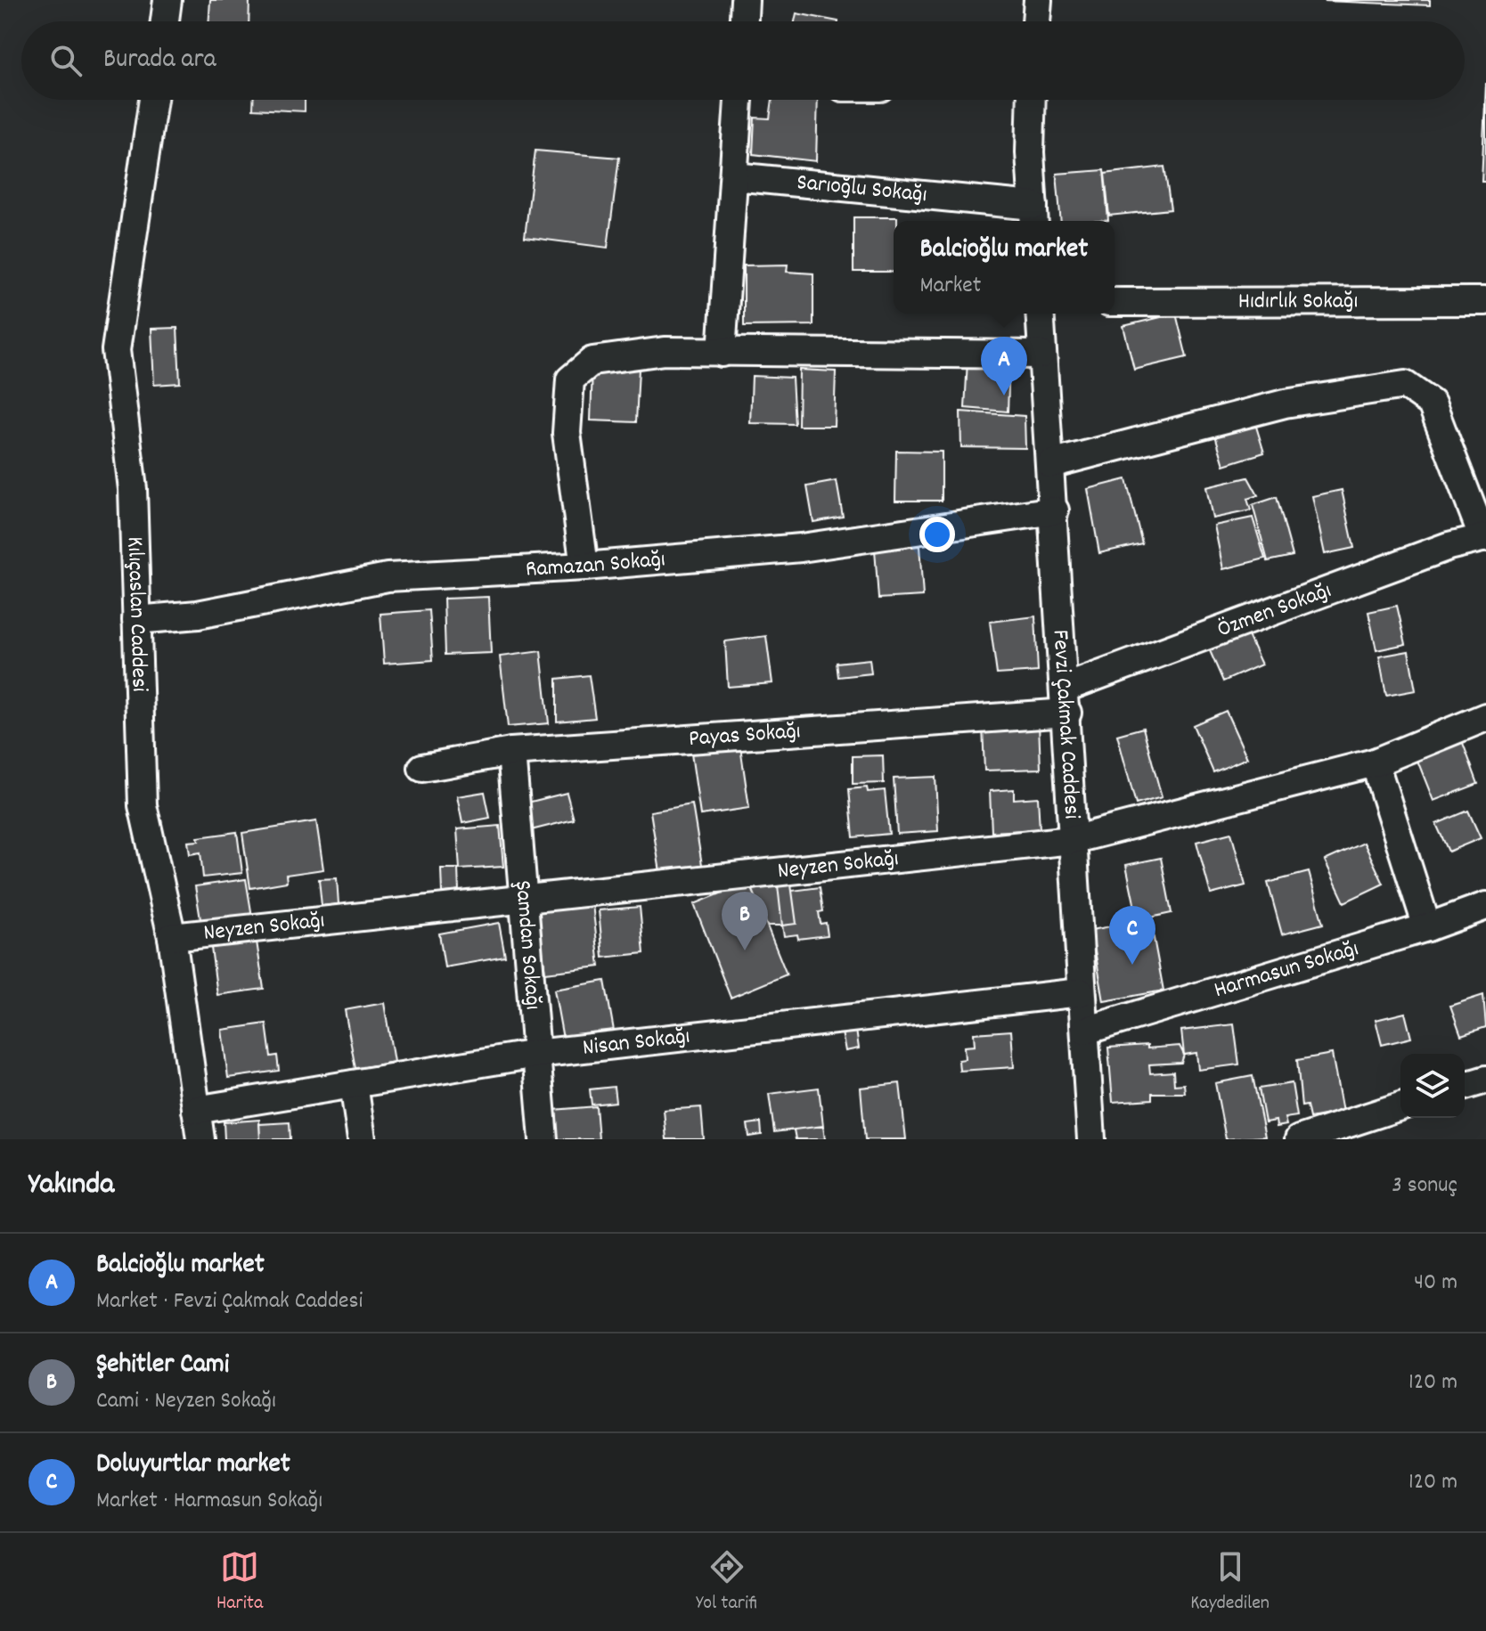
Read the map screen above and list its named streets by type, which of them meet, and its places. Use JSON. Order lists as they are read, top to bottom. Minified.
{"streets":{"street":["Sarıoğlu Sokağı","Hıdırlık Sokağı","Ramazan Sokağı","Özmen Sokağı","Kılıçaslan Caddesi","Fevzi Çakmak Caddesi","Payas Sokağı","Neyzen Sokağı","Şamdan Sokağı","Harmasun Sokağı","Nisan Sokağı"]},"crossings":[["Ramazan Sokağı","Kılıçaslan Caddesi"],["Ramazan Sokağı","Fevzi Çakmak Caddesi"],["Özmen Sokağı","Fevzi Çakmak Caddesi"],["Özmen Sokağı","Payas Sokağı"],["Kılıçaslan Caddesi","Neyzen Sokağı"],["Kılıçaslan Caddesi","Nisan Sokağı"],["Fevzi Çakmak Caddesi","Payas Sokağı"],["Fevzi Çakmak Caddesi","Neyzen Sokağı"],["Fevzi Çakmak Caddesi","Harmasun Sokağı"],["Fevzi Çakmak Caddesi","Nisan Sokağı"],["Payas Sokağı","Şamdan Sokağı"],["Neyzen Sokağı","Şamdan Sokağı"],["Şamdan Sokağı","Nisan Sokağı"]],"page":{"search":"Burada ara","popup":["Balcioğlu market","Market"],"pins":["A","B","C"],"heading":["Yakında","3 sonuç"],"list":[{"mark":"A","name":"Balcioğlu market","note":"Market · Fevzi Çakmak Caddesi","value":"40 m"},{"mark":"B","name":"Şehitler Cami","note":"Cami · Neyzen Sokağı","value":"120 m"},{"mark":"C","name":"Doluyurtlar market","note":"Market · Harmasun Sokağı","value":"120 m"}],"nav":["Harita","Yol tarifi","Kaydedilen"]}}
